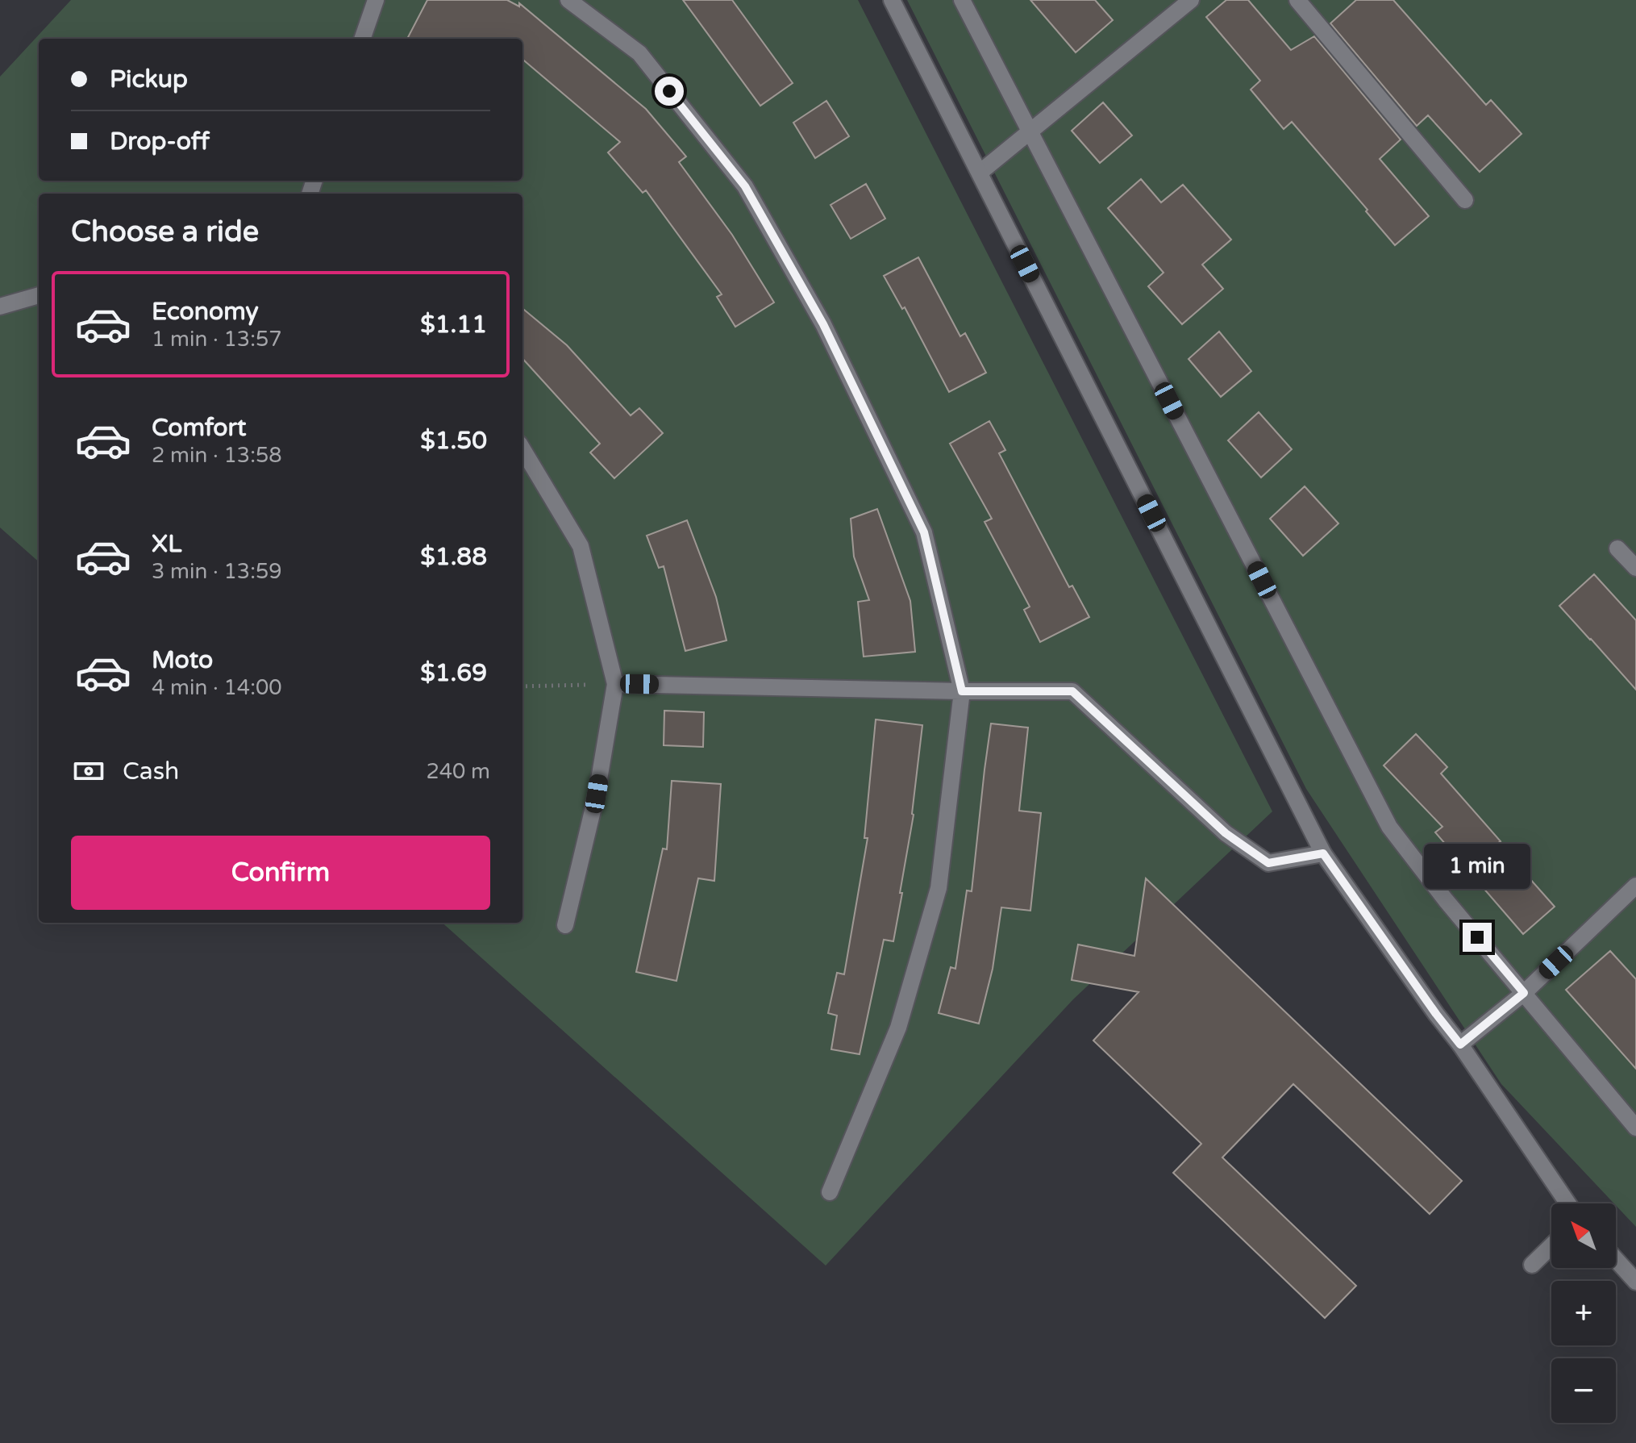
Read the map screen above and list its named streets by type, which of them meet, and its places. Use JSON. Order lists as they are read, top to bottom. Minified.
{"north":"top left","page":{"banner":["Pickup","Drop-off"],"heading":"Choose a ride","list":[{"name":"Economy","note":"1 min · 13:57","value":"$1.11"},{"name":"Comfort","note":"2 min · 13:58","value":"$1.50"},{"name":"XL","note":"3 min · 13:59","value":"$1.88"},{"name":"Moto","note":"4 min · 14:00","value":"$1.69"}],"pay":["Cash","240 m"],"buttons":"Confirm","bubble":"1 min","map_buttons":["+","−"]}}
